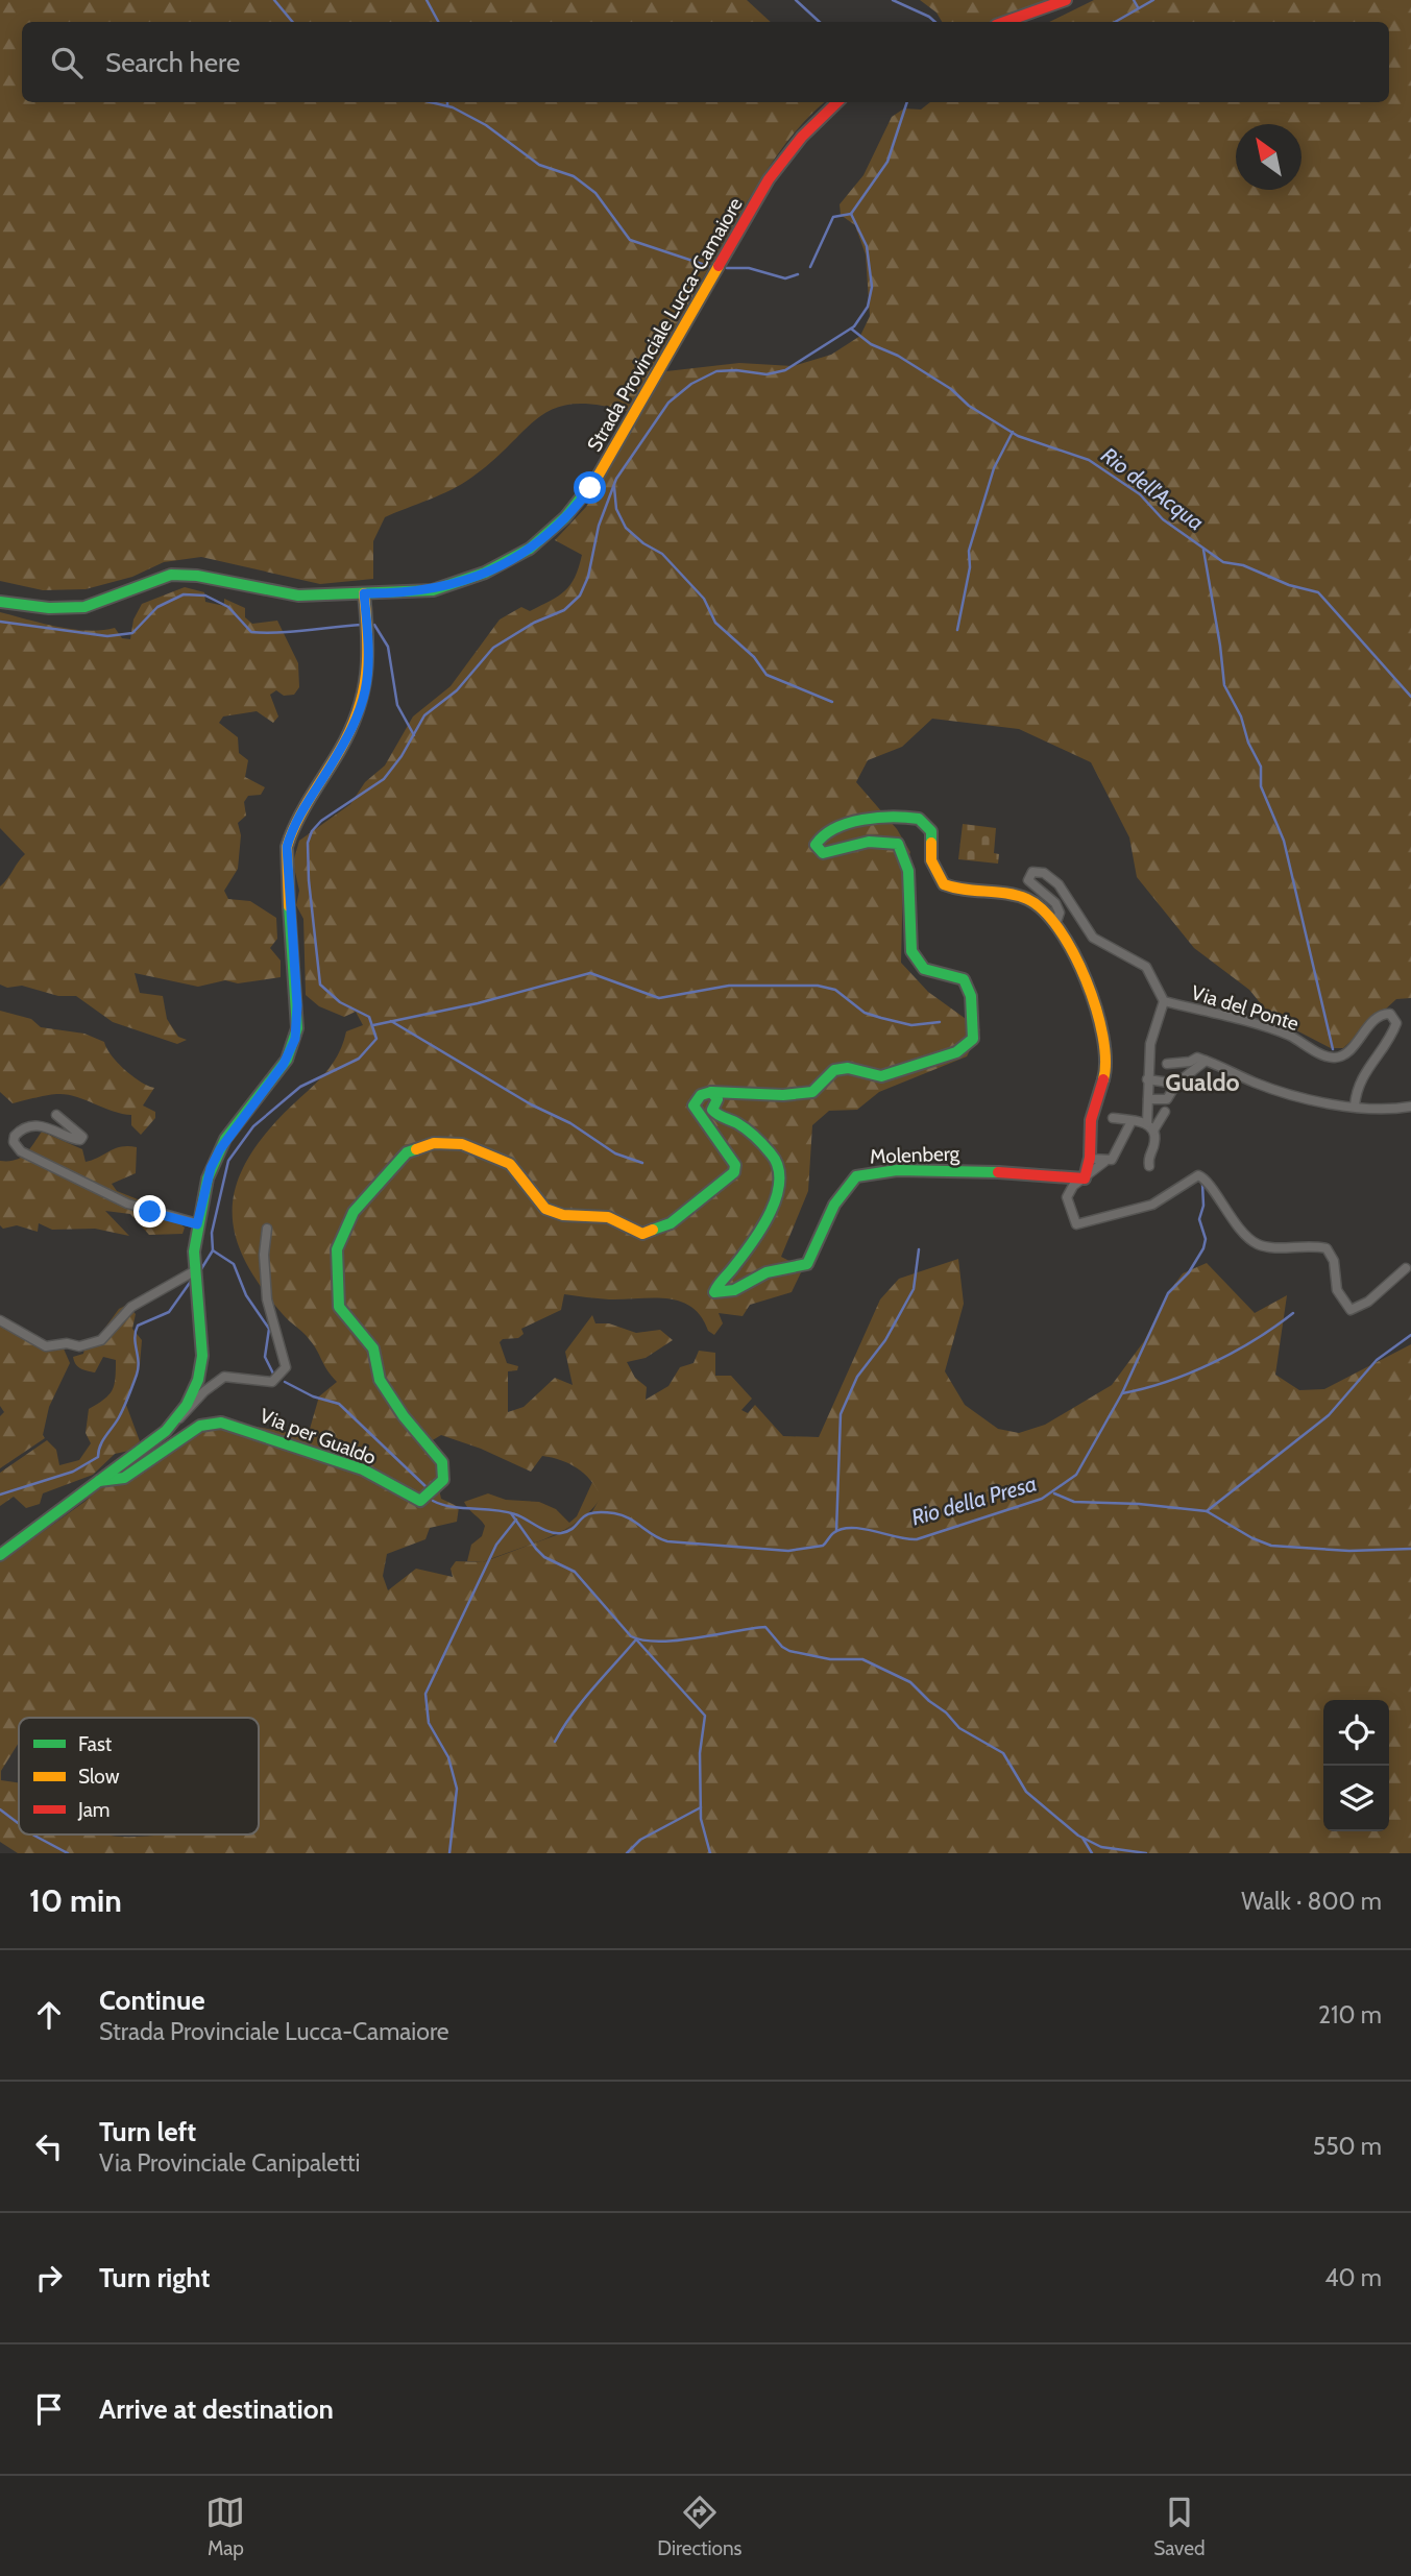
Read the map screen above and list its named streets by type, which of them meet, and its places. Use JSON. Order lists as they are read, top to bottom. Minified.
{"streets":{"street":["Strada Provinciale Lucca-Camaiore","Via del Ponte","Molenberg","Via per Gualdo"]},"crossings":[["Molenberg","Via per Gualdo"]],"districts":["Gualdo"],"water":["Rio dell'Acqua","Rio della Presa"],"legend":["Fast","Slow","Jam"],"north":"top left","page":{"search":"Search here","heading":["10 min","Walk · 800 m"],"list":[["Continue","Strada Provinciale Lucca-Camaiore","210 m"],["Turn left","Via Provinciale Canipaletti","550 m"],["Turn right","40 m"],"Arrive at destination"],"nav":["Map","Directions","Saved"]}}
